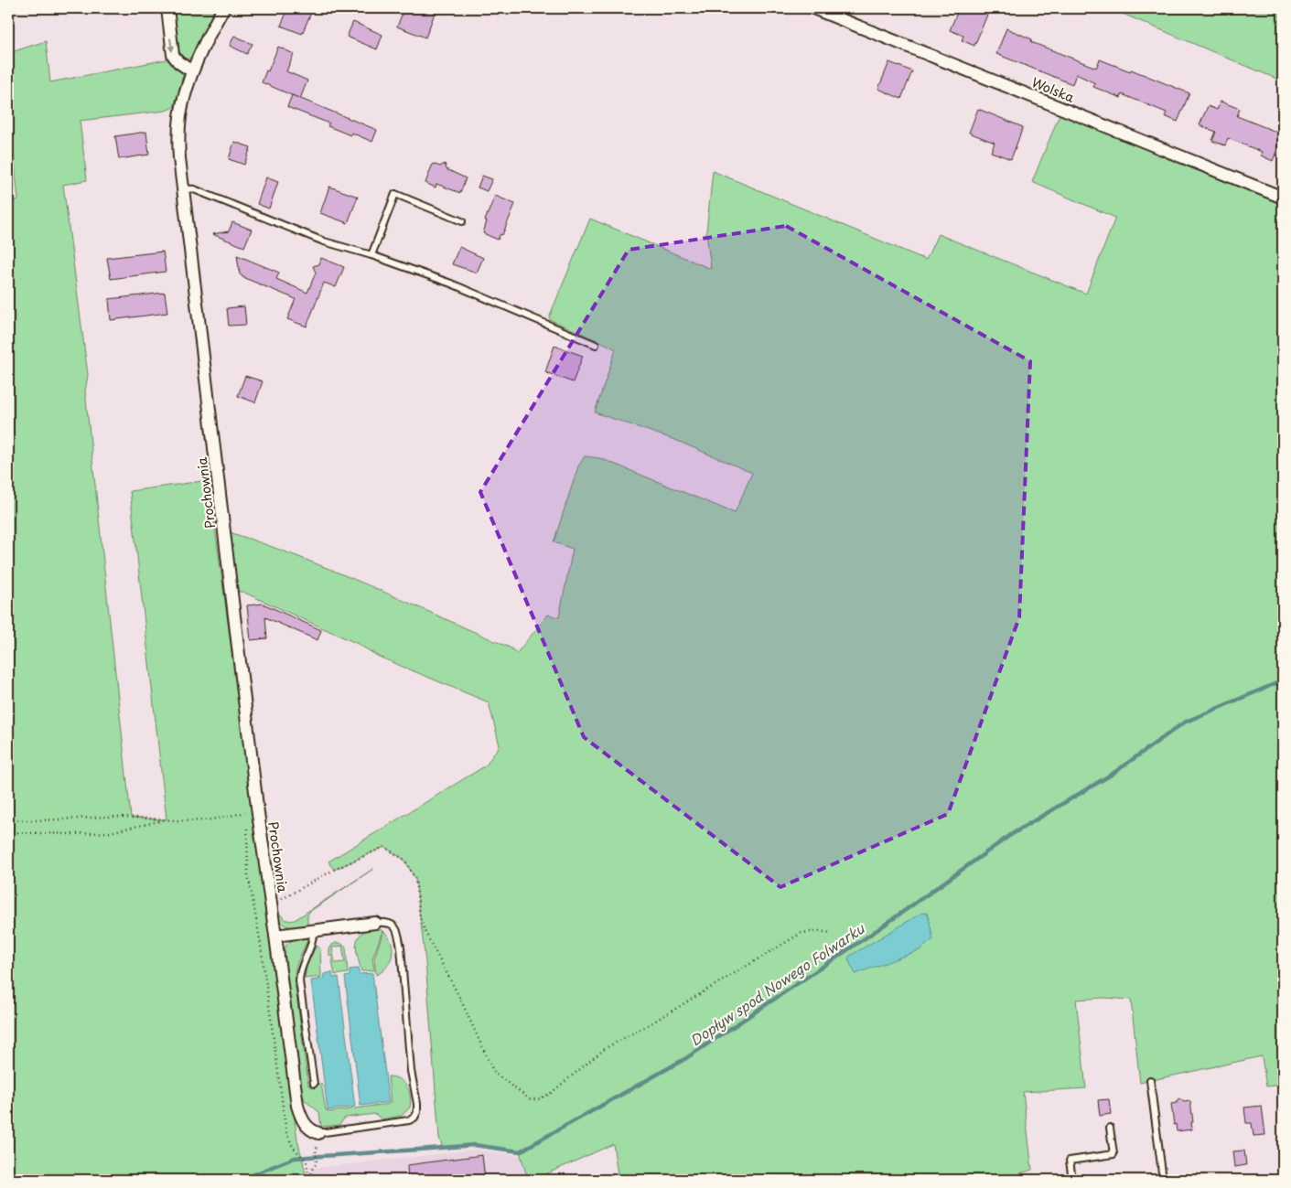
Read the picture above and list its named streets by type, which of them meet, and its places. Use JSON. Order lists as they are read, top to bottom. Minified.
{"streets":{"street":["Wolska","Prochownia"]},"water":["Dopływ spod Nowego Folwarku"]}
